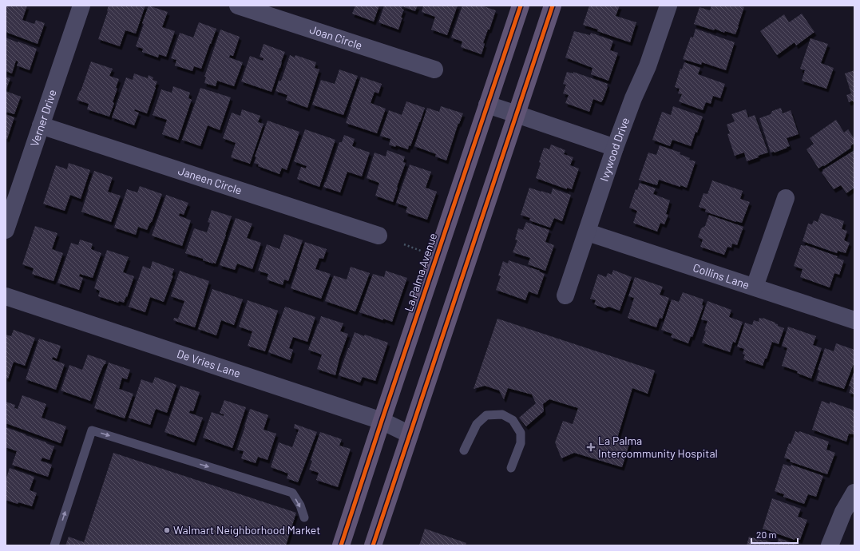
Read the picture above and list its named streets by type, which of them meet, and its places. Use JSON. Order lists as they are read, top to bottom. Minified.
{"streets":{"main road":["La Palma Avenue"],"street":["Joan Circle","Verner Drive","Ivywood Drive","Janeen Circle","Collins Lane","De Vries Lane"]},"crossings":[["Verner Drive","Janeen Circle"],["Ivywood Drive","Collins Lane"],["La Palma Avenue","De Vries Lane"]],"places":{"health":["La Palma Intercommunity Hospital"],"other":["Walmart Neighborhood Market"]},"scale_bar":"20 m"}
